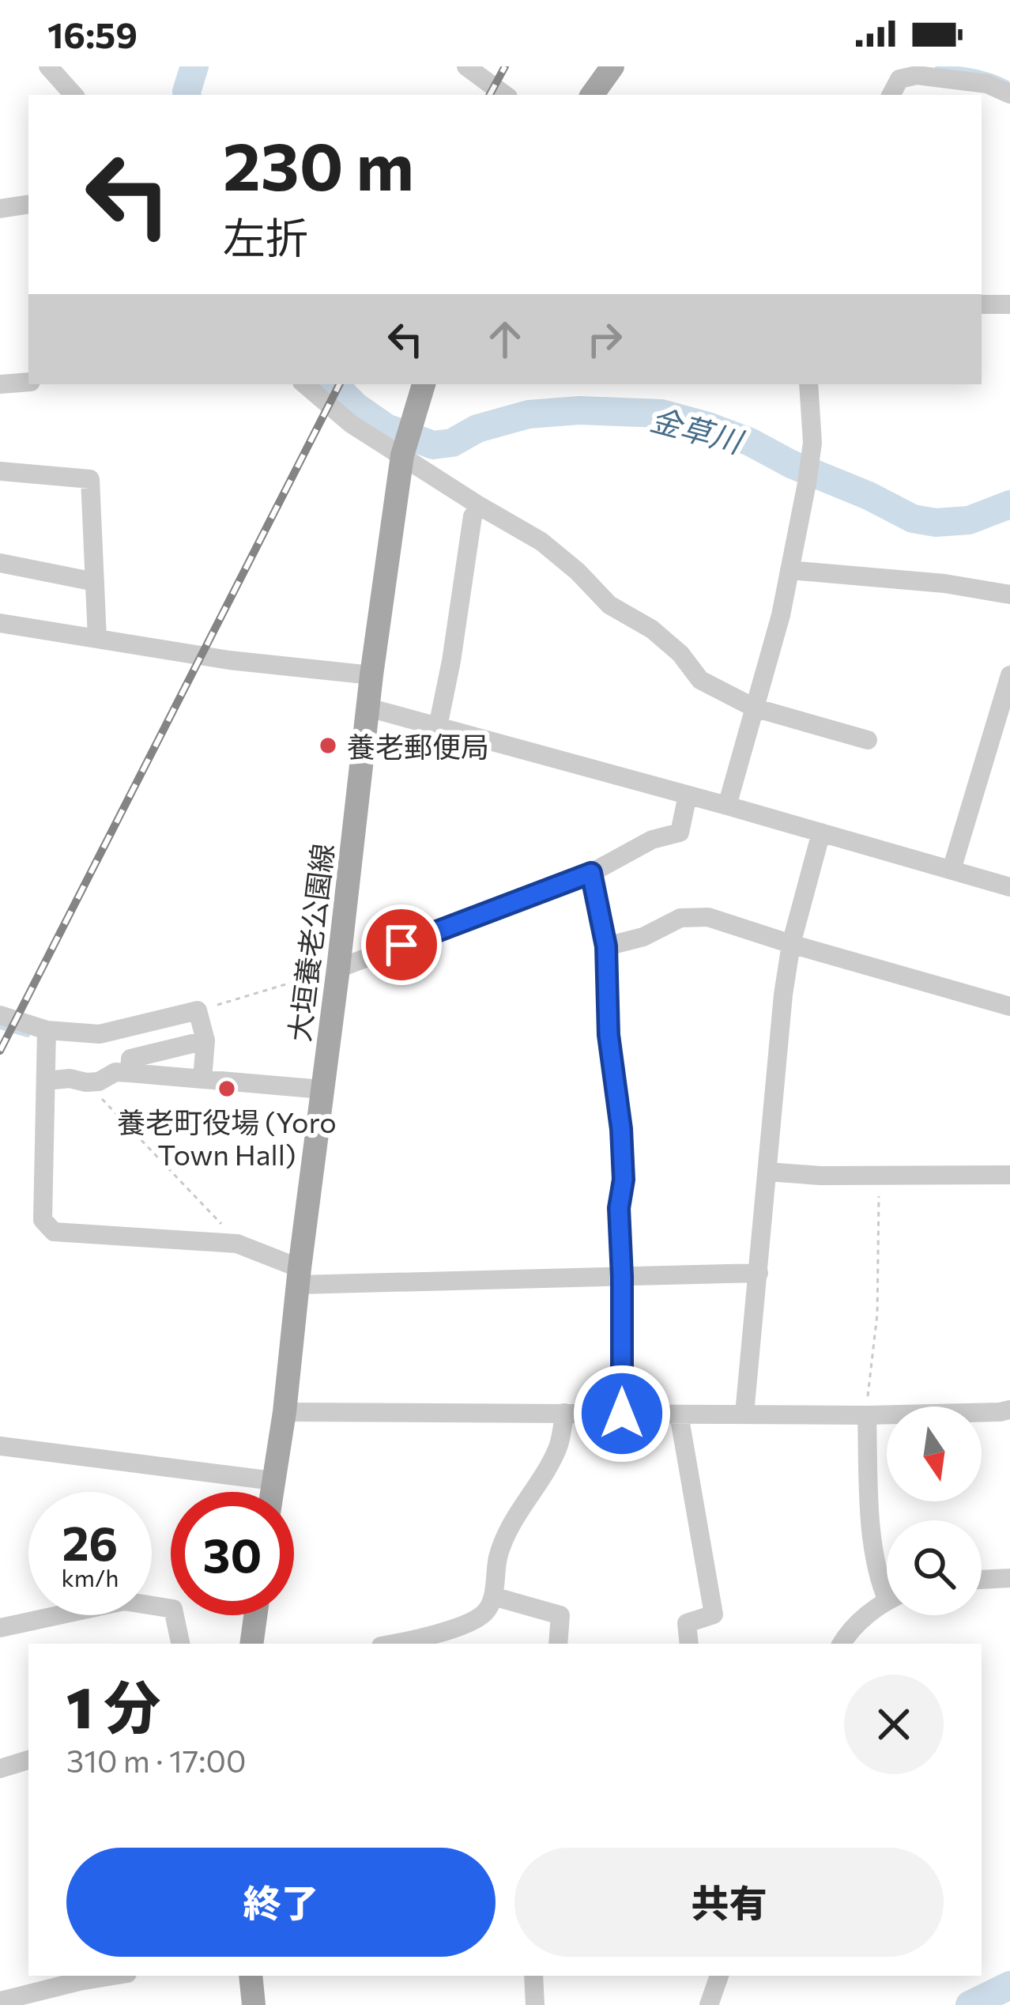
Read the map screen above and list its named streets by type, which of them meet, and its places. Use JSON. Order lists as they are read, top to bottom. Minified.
{"streets":{"main road":["大垣養老公園線"]},"water":["金草川"],"places":["養老郵便局","養老町役場 (Yoro Town Hall)"],"north":"bottom","page":{"status":"16:59","turn":["230 m","左折"],"speed":"26 km/h","limit":"30","heading":["1 分","310 m · 17:00"],"buttons":["終了","共有"]}}
